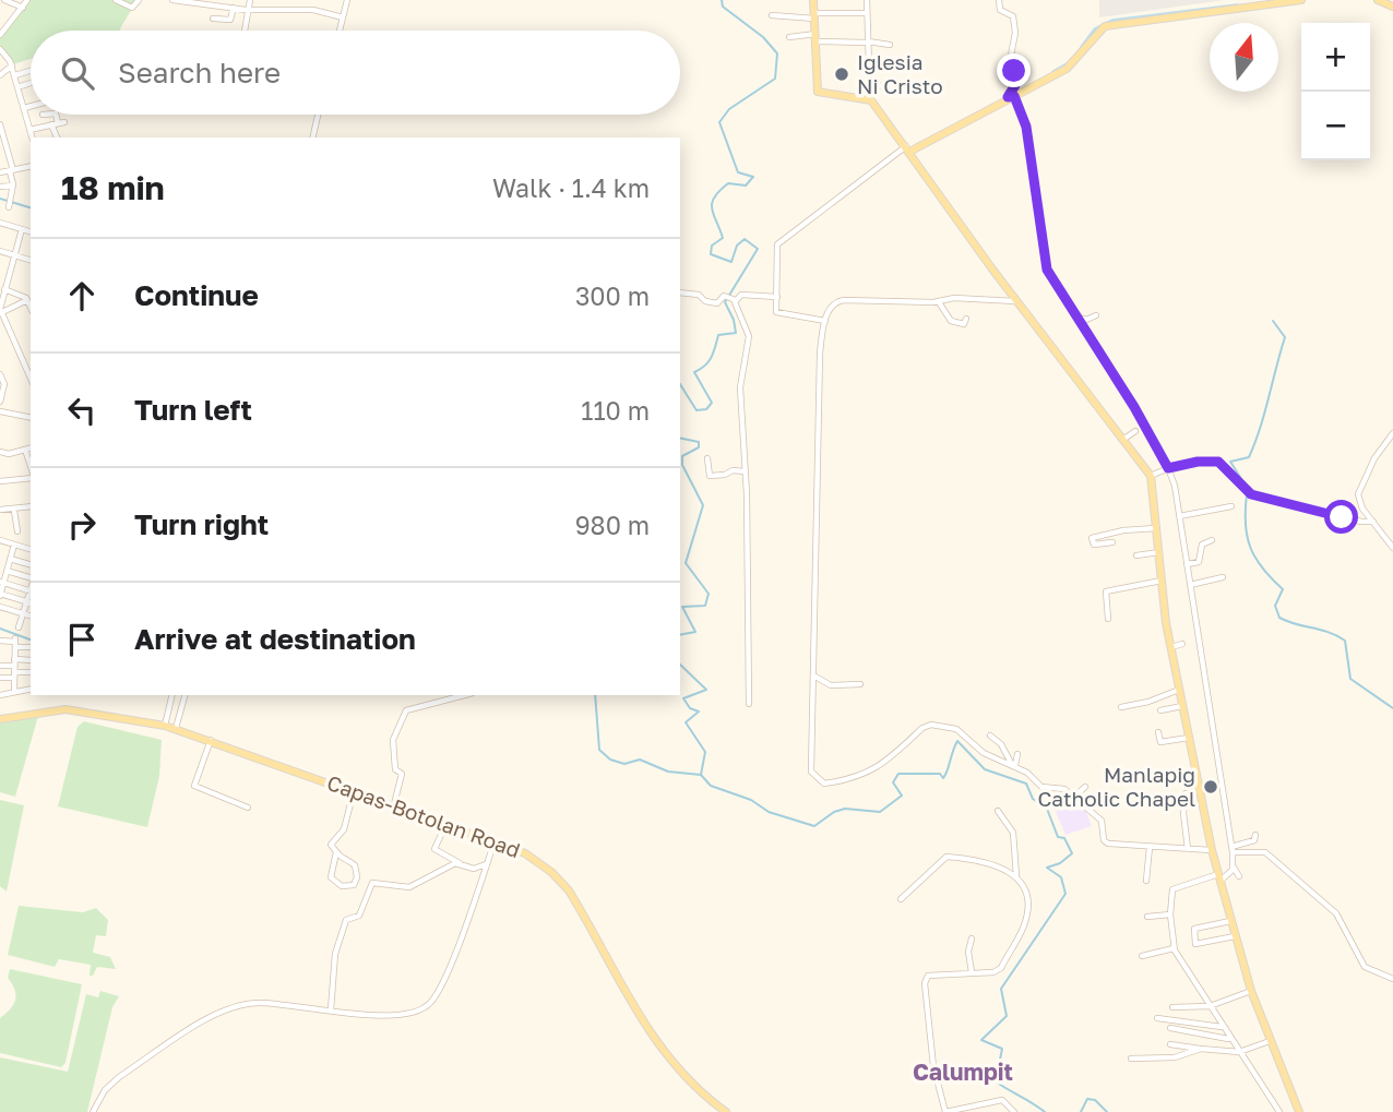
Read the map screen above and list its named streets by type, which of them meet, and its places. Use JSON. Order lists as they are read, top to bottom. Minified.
{"streets":{"main road":["Capas-Botolan Road"]},"districts":["Calumpit"],"places":["Iglesia Ni Cristo","Manlapig Catholic Chapel"],"north":"top","page":{"map_buttons":["+","−"],"search":"Search here","heading":["18 min","Walk · 1.4 km"],"list":[["Continue","300 m"],["Turn left","110 m"],["Turn right","980 m"],"Arrive at destination"]}}
